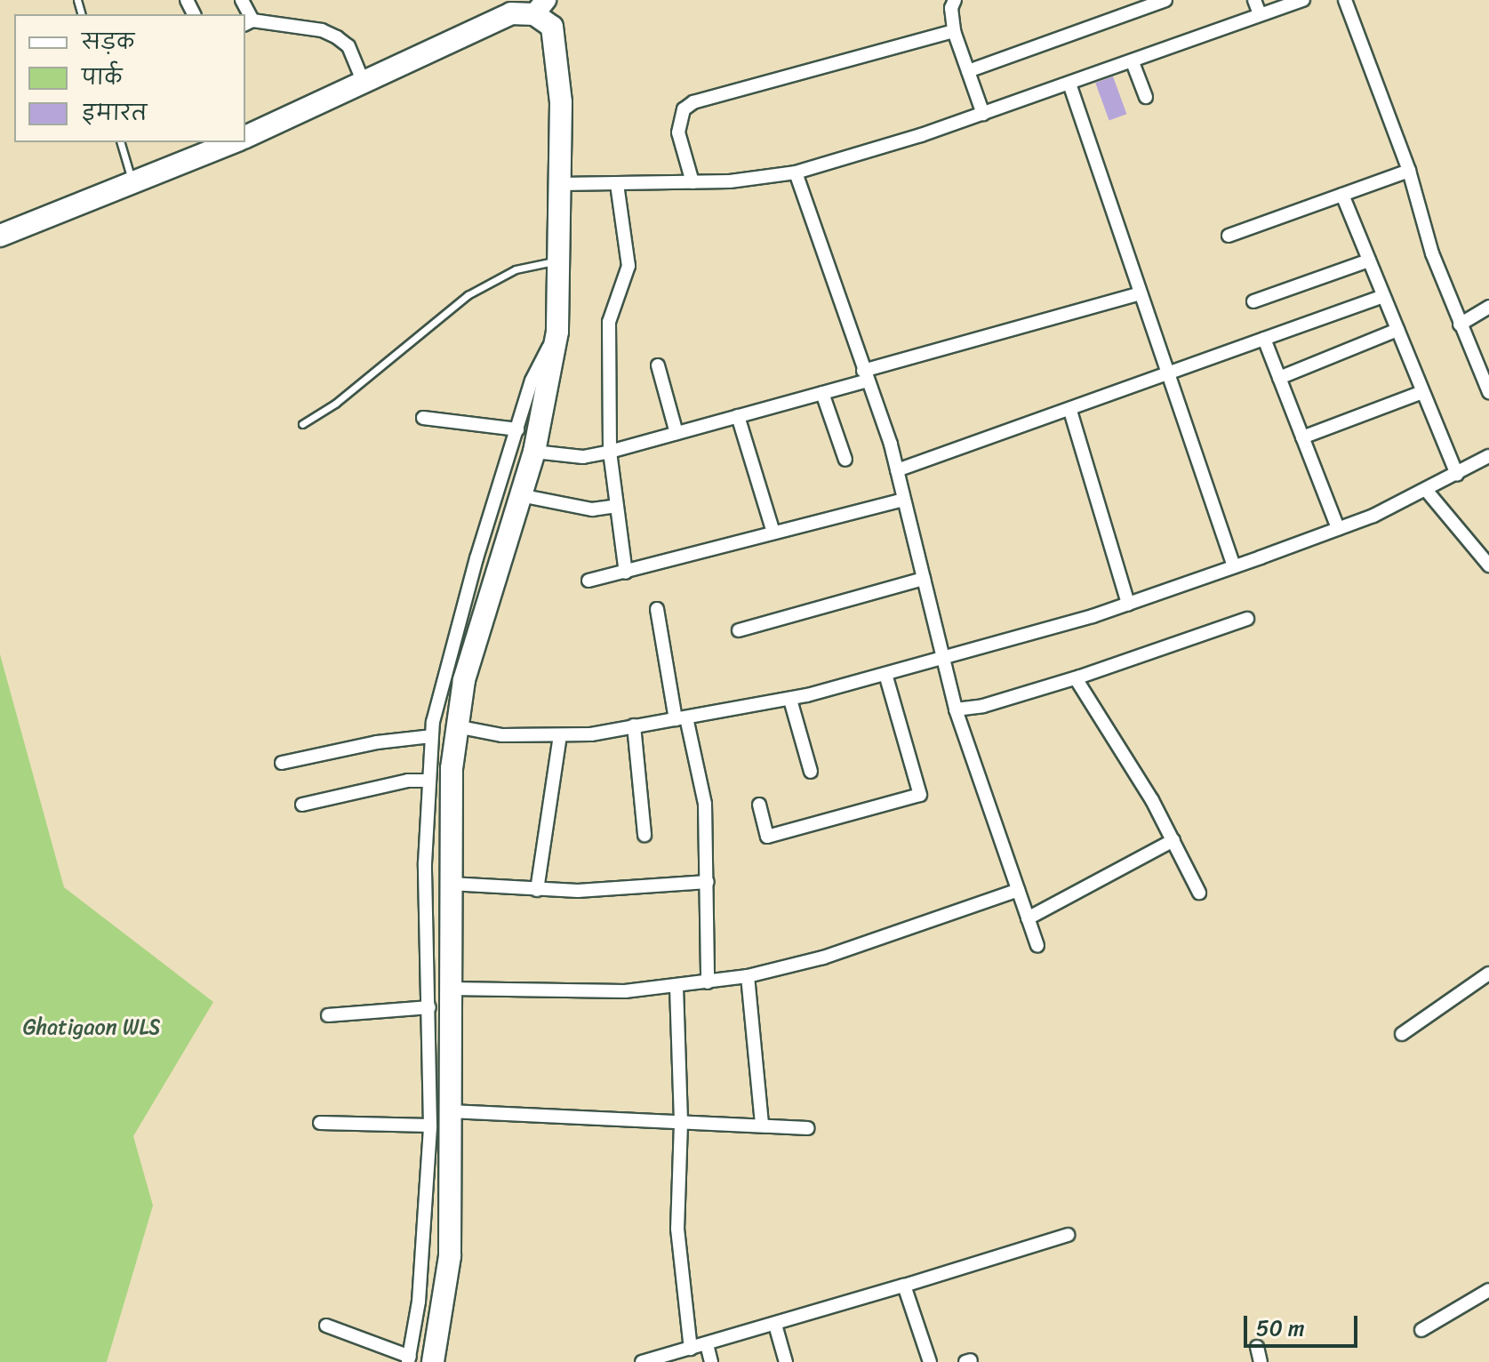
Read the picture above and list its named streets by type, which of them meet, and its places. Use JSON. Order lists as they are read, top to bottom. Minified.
{"parks":["Ghatigaon WLS"],"legend":["सड़क","पार्क","इमारत"],"scale_bar":"50 m"}
